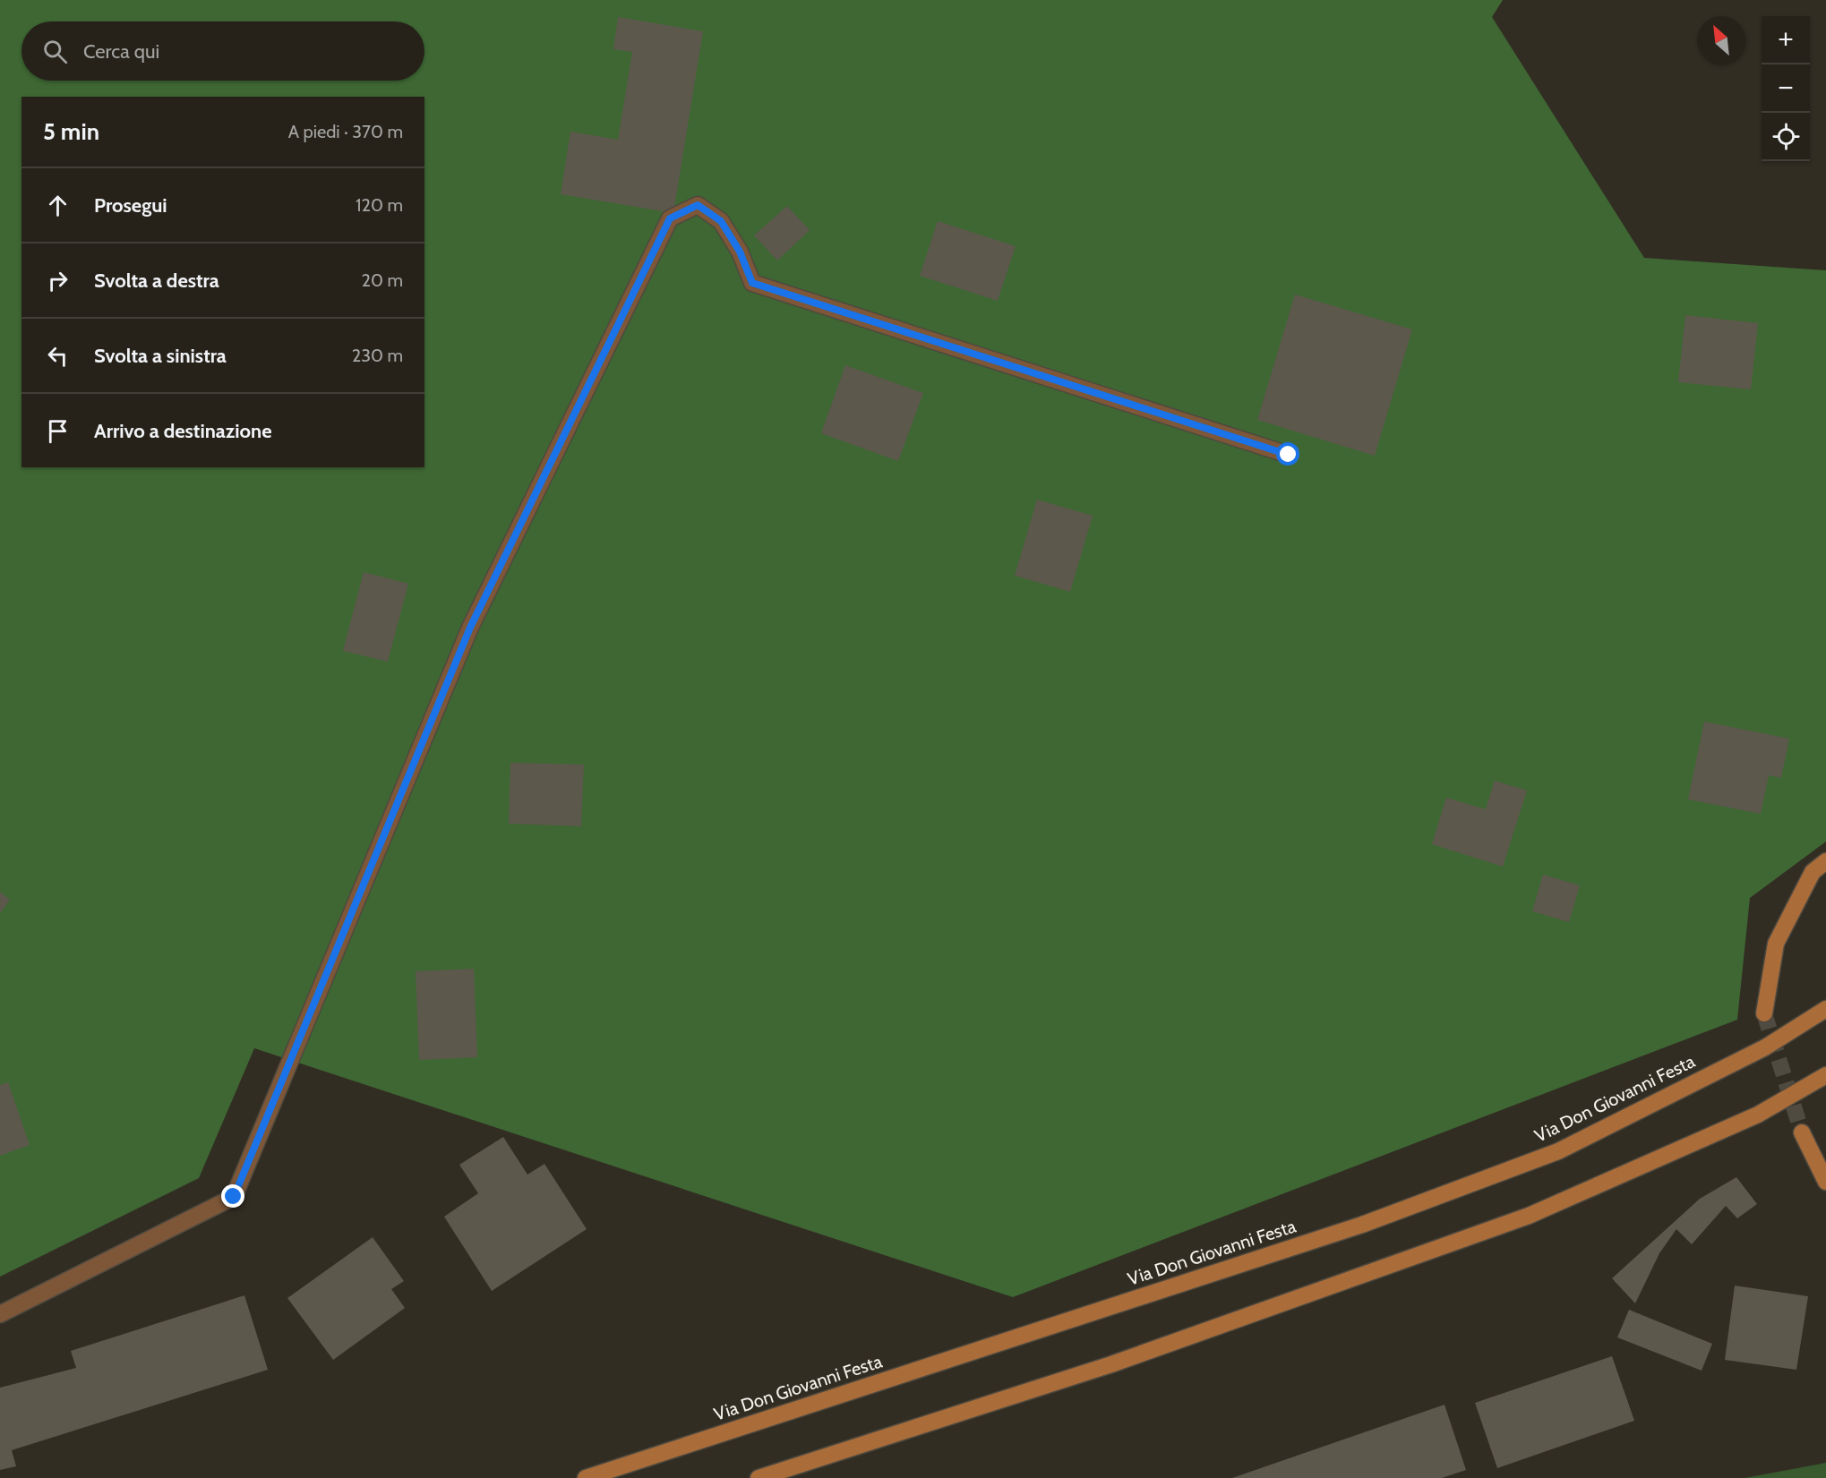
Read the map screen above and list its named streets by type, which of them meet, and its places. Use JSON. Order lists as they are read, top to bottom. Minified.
{"streets":{"main road":["Via Don Giovanni Festa"]},"north":"top left","page":{"map_buttons":["+","−"],"search":"Cerca qui","heading":["5 min","A piedi · 370 m"],"list":[["Prosegui","120 m"],["Svolta a destra","20 m"],["Svolta a sinistra","230 m"],"Arrivo a destinazione"]}}
